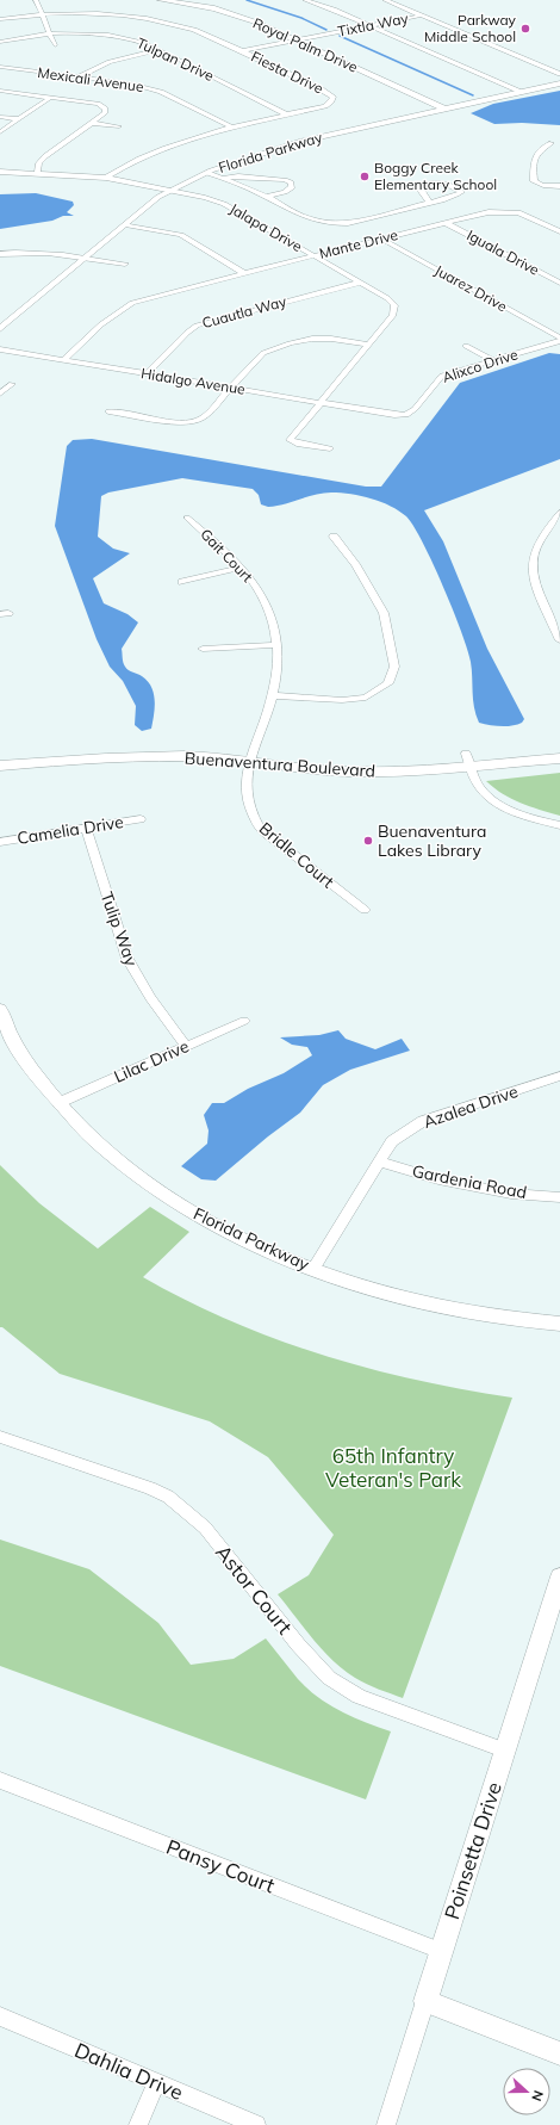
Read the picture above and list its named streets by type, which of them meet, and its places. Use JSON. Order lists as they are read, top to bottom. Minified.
{"streets":{"main road":["Buenaventura Boulevard"],"street":["Tixtla Way","Royal Palm Drive","Tulpan Drive","Fiesta Drive","Mexicali Avenue","Florida Parkway","Jalapa Drive","Mante Drive","Iguala Drive","Juarez Drive","Cuautla Way","Alixco Drive","Hidalgo Avenue","Gait Court","Camelia Drive","Bridle Court","Tulip Way","Lilac Drive","Azalea Drive","Gardenia Road","Astor Court","Poinsetta Drive","Pansy Court","Dahlia Drive"]},"crossings":[["Tixtla Way","Royal Palm Drive"],["Tixtla Way","Fiesta Drive"],["Royal Palm Drive","Florida Parkway"],["Tulpan Drive","Fiesta Drive"],["Fiesta Drive","Mexicali Avenue"],["Fiesta Drive","Jalapa Drive"],["Florida Parkway","Jalapa Drive"],["Florida Parkway","Lilac Drive"],["Florida Parkway","Azalea Drive"],["Jalapa Drive","Mante Drive"],["Jalapa Drive","Cuautla Way"],["Jalapa Drive","Hidalgo Avenue"],["Mante Drive","Iguala Drive"],["Mante Drive","Juarez Drive"],["Mante Drive","Hidalgo Avenue"],["Cuautla Way","Hidalgo Avenue"],["Alixco Drive","Hidalgo Avenue"],["Gait Court","Buenaventura Boulevard"],["Gait Court","Bridle Court"],["Buenaventura Boulevard","Bridle Court"],["Camelia Drive","Tulip Way"],["Tulip Way","Lilac Drive"],["Azalea Drive","Gardenia Road"],["Astor Court","Poinsetta Drive"],["Poinsetta Drive","Pansy Court"]],"parks":["65th Infantry Veteran's Park"],"places":["Parkway Middle School","Boggy Creek Elementary School","Buenaventura Lakes Library"],"north":"right"}
